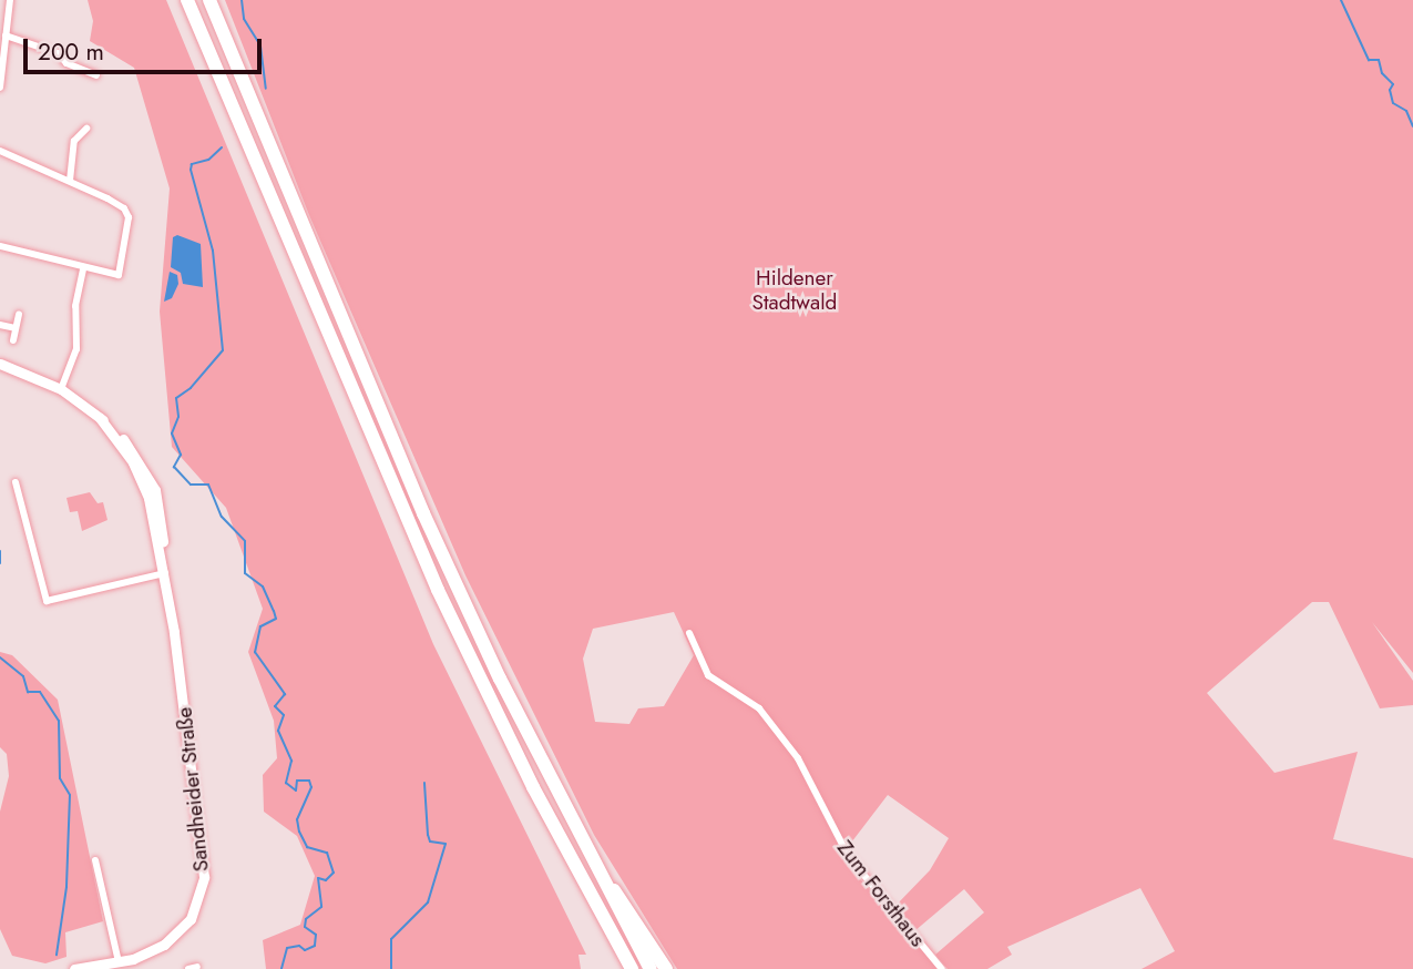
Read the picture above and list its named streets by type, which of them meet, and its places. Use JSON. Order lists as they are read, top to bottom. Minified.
{"streets":{"street":["Sandheider Straße","Zum Forsthaus"]},"parks":["Hildener Stadtwald"],"scale_bar":"200 m"}
